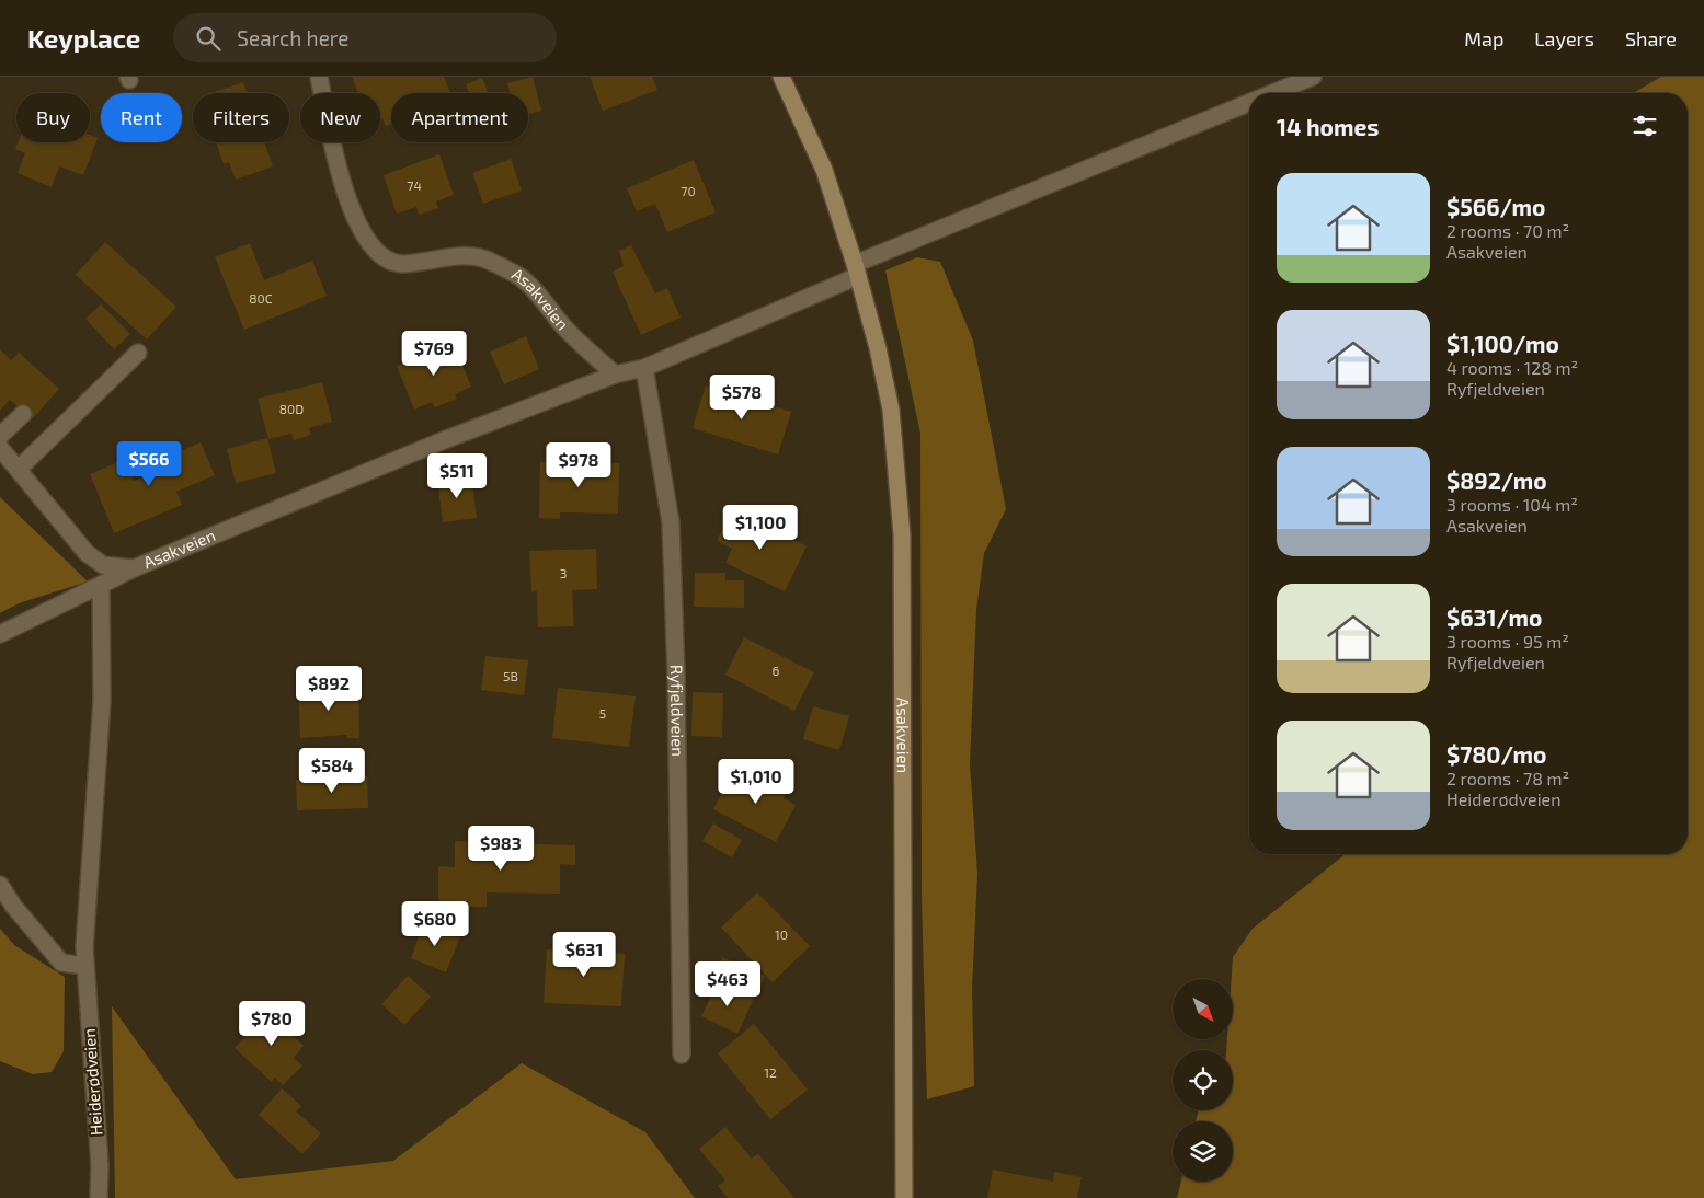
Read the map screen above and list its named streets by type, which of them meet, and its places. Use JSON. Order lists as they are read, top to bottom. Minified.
{"streets":{"main road":["Asakveien"],"street":["Ryfjeldveien","Heiderødveien"]},"crossings":[["Asakveien","Ryfjeldveien"]],"house_numbers":["74","70","80C","80D","3","6","5B","5","10","12"],"north":"bottom right","page":{"header":"Keyplace","search":"Search here","nav":["Map","Layers","Share"],"chip":["Buy","Rent","Filters","New","Apartment"],"heading":"14 homes","list":[{"name":"$566/mo","note":"2 rooms · 70 m² · Asakveien"},{"name":"$1,100/mo","note":"4 rooms · 128 m² · Ryfjeldveien"},{"name":"$892/mo","note":"3 rooms · 104 m² · Asakveien"},{"name":"$631/mo","note":"3 rooms · 95 m² · Ryfjeldveien"},{"name":"$780/mo","note":"2 rooms · 78 m² · Heiderødveien"}],"price":["$769","$578","$566","$978","$511","$1,100","$892","$584","$1,010","$983","$680","$631","$463","$780"]}}
